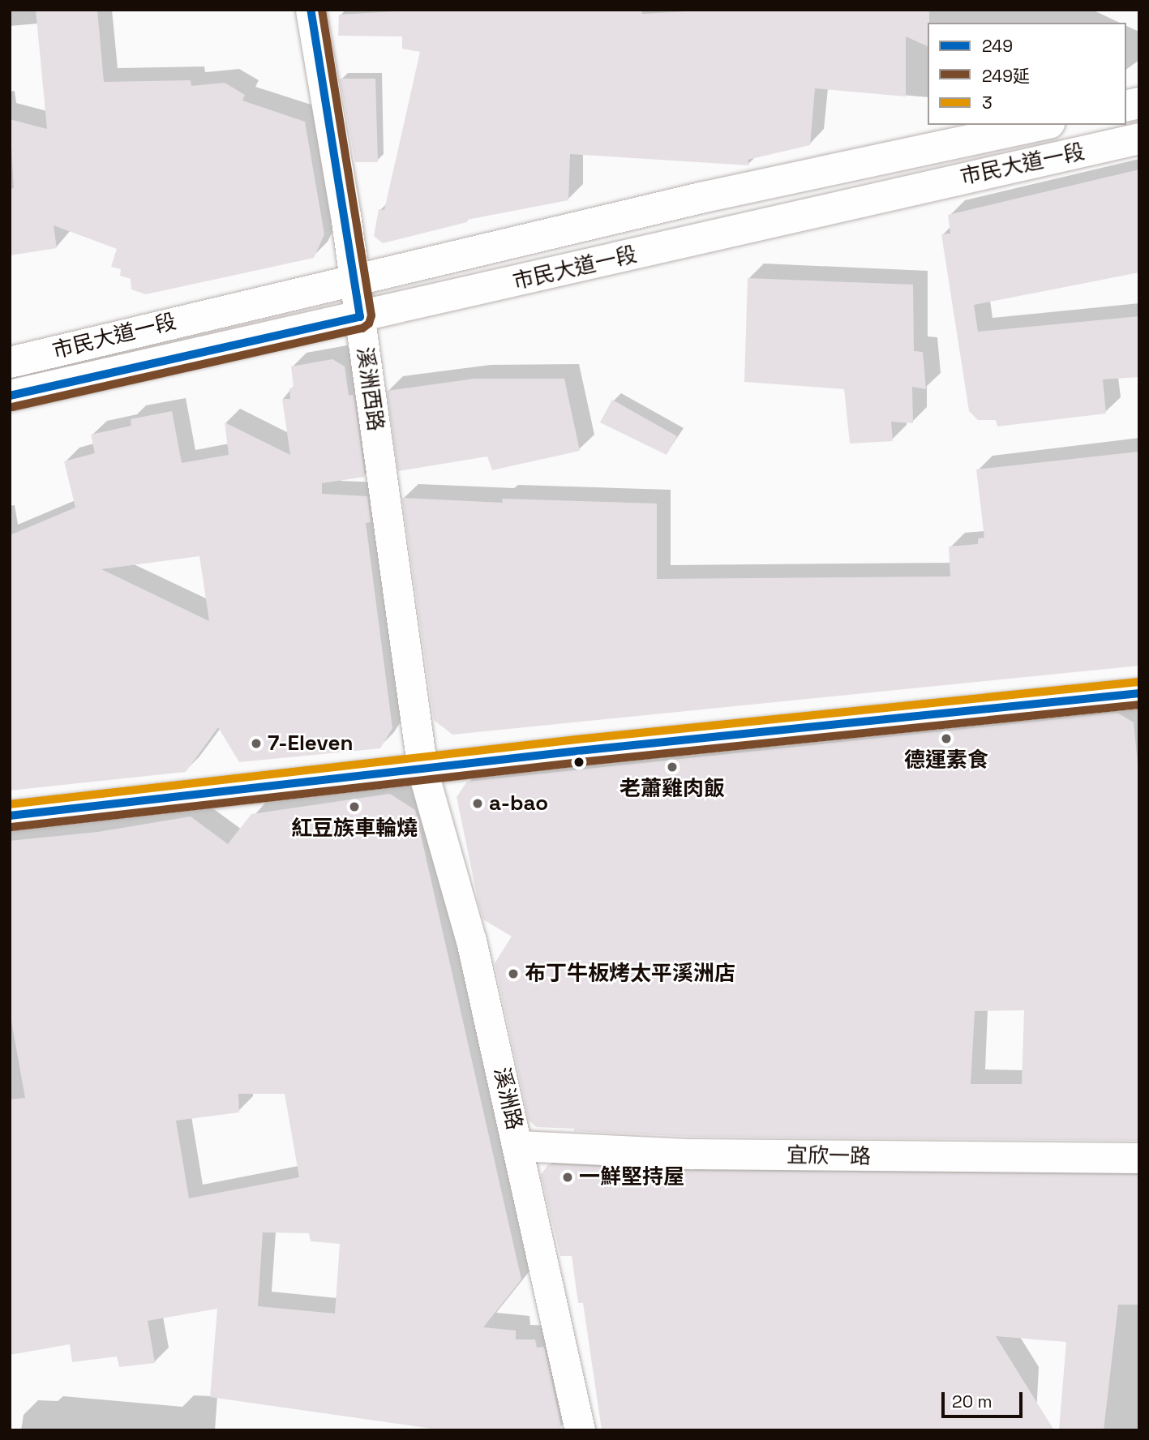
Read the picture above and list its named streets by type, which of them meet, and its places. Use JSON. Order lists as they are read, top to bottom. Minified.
{"streets":{"street":["市民大道一段","溪洲西路","溪洲路","宜欣一路"]},"crossings":[["市民大道一段","溪洲西路"],["溪洲西路","溪洲路"],["溪洲路","宜欣一路"]],"places":["德運素食","7-Eleven","老蕭雞肉飯","a-bao","紅豆族車輪燒","布丁牛板烤太平溪洲店","一鮮堅持屋"],"lines":["transit line 249","transit line 249延","transit line 3"],"legend":["249","249延","3"],"scale_bar":"20 m"}
